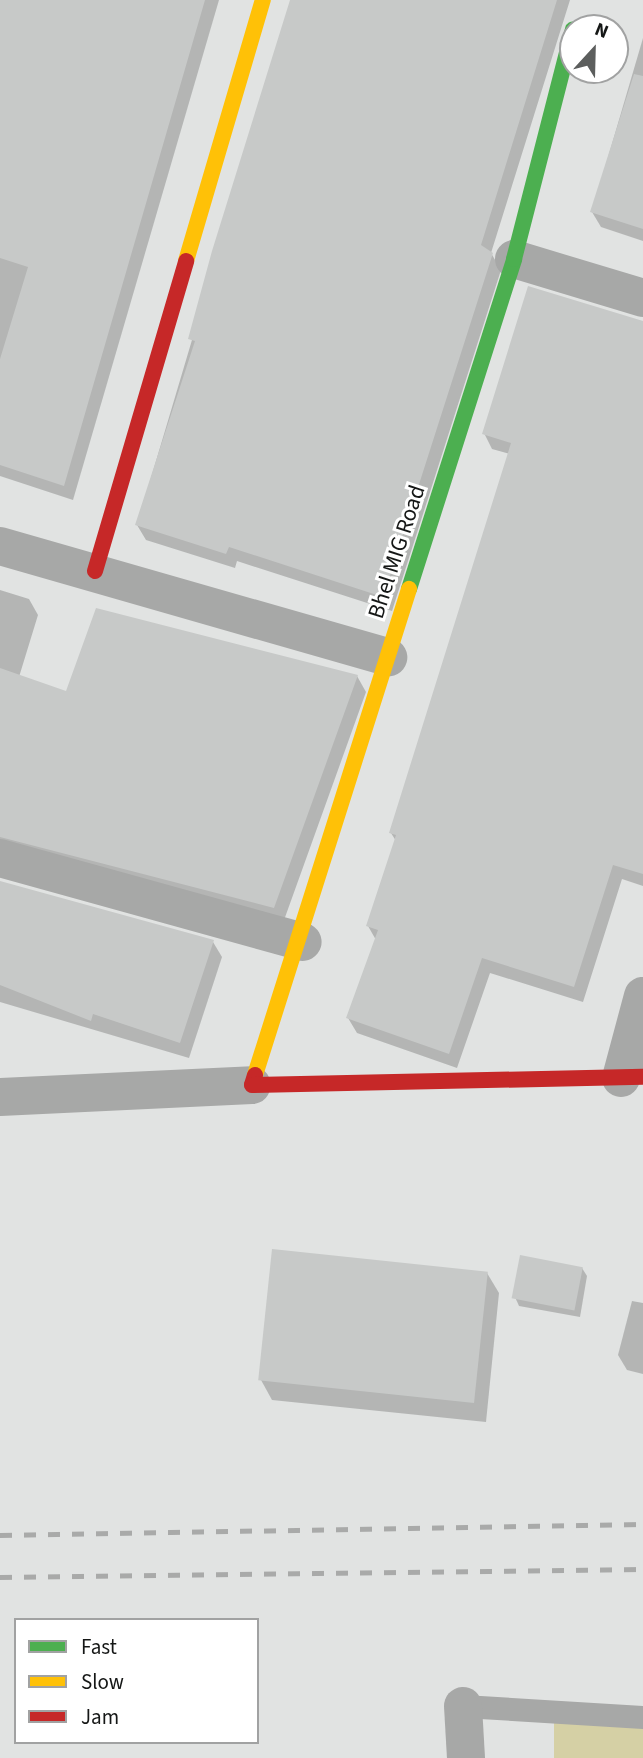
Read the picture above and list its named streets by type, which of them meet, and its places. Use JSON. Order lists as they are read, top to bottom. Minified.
{"streets":{"street":["Bhel MIG Road"]},"legend":["Fast","Slow","Jam"],"north":"top"}
